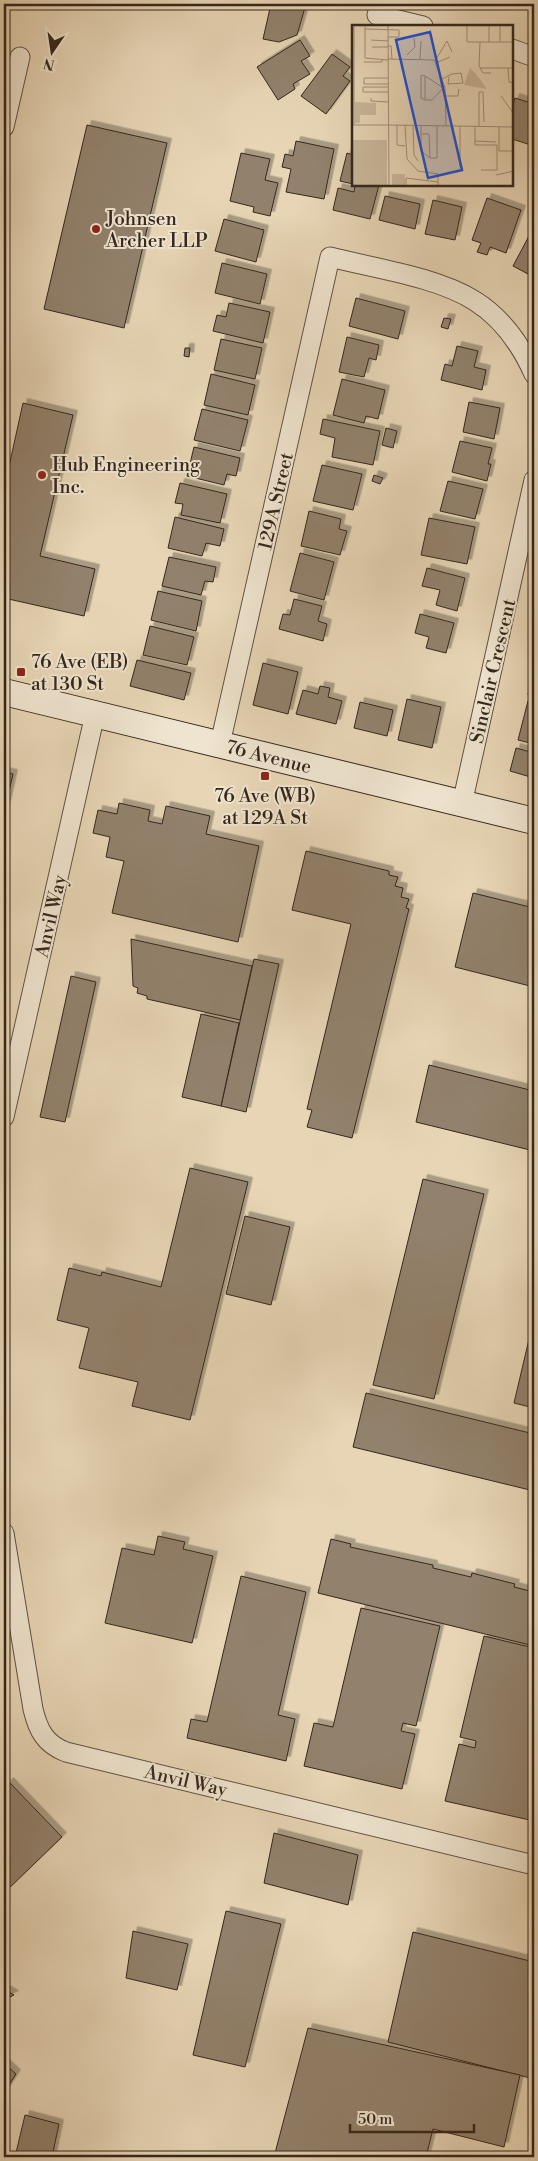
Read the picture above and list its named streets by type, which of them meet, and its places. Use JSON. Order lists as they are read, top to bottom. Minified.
{"streets":{"main road":["76 Avenue"],"street":["129A Street","Sinclair Crescent","Anvil Way"]},"crossings":[["129A Street","76 Avenue"],["Sinclair Crescent","76 Avenue"],["76 Avenue","Anvil Way"]],"places":{"other":["Johnsen Archer LLP","Hub Engineering Inc."],"transit":["76 Ave (EB) at 130 St","76 Ave (WB) at 129A St"]},"scale_bar":"50 m","north":"bottom"}
